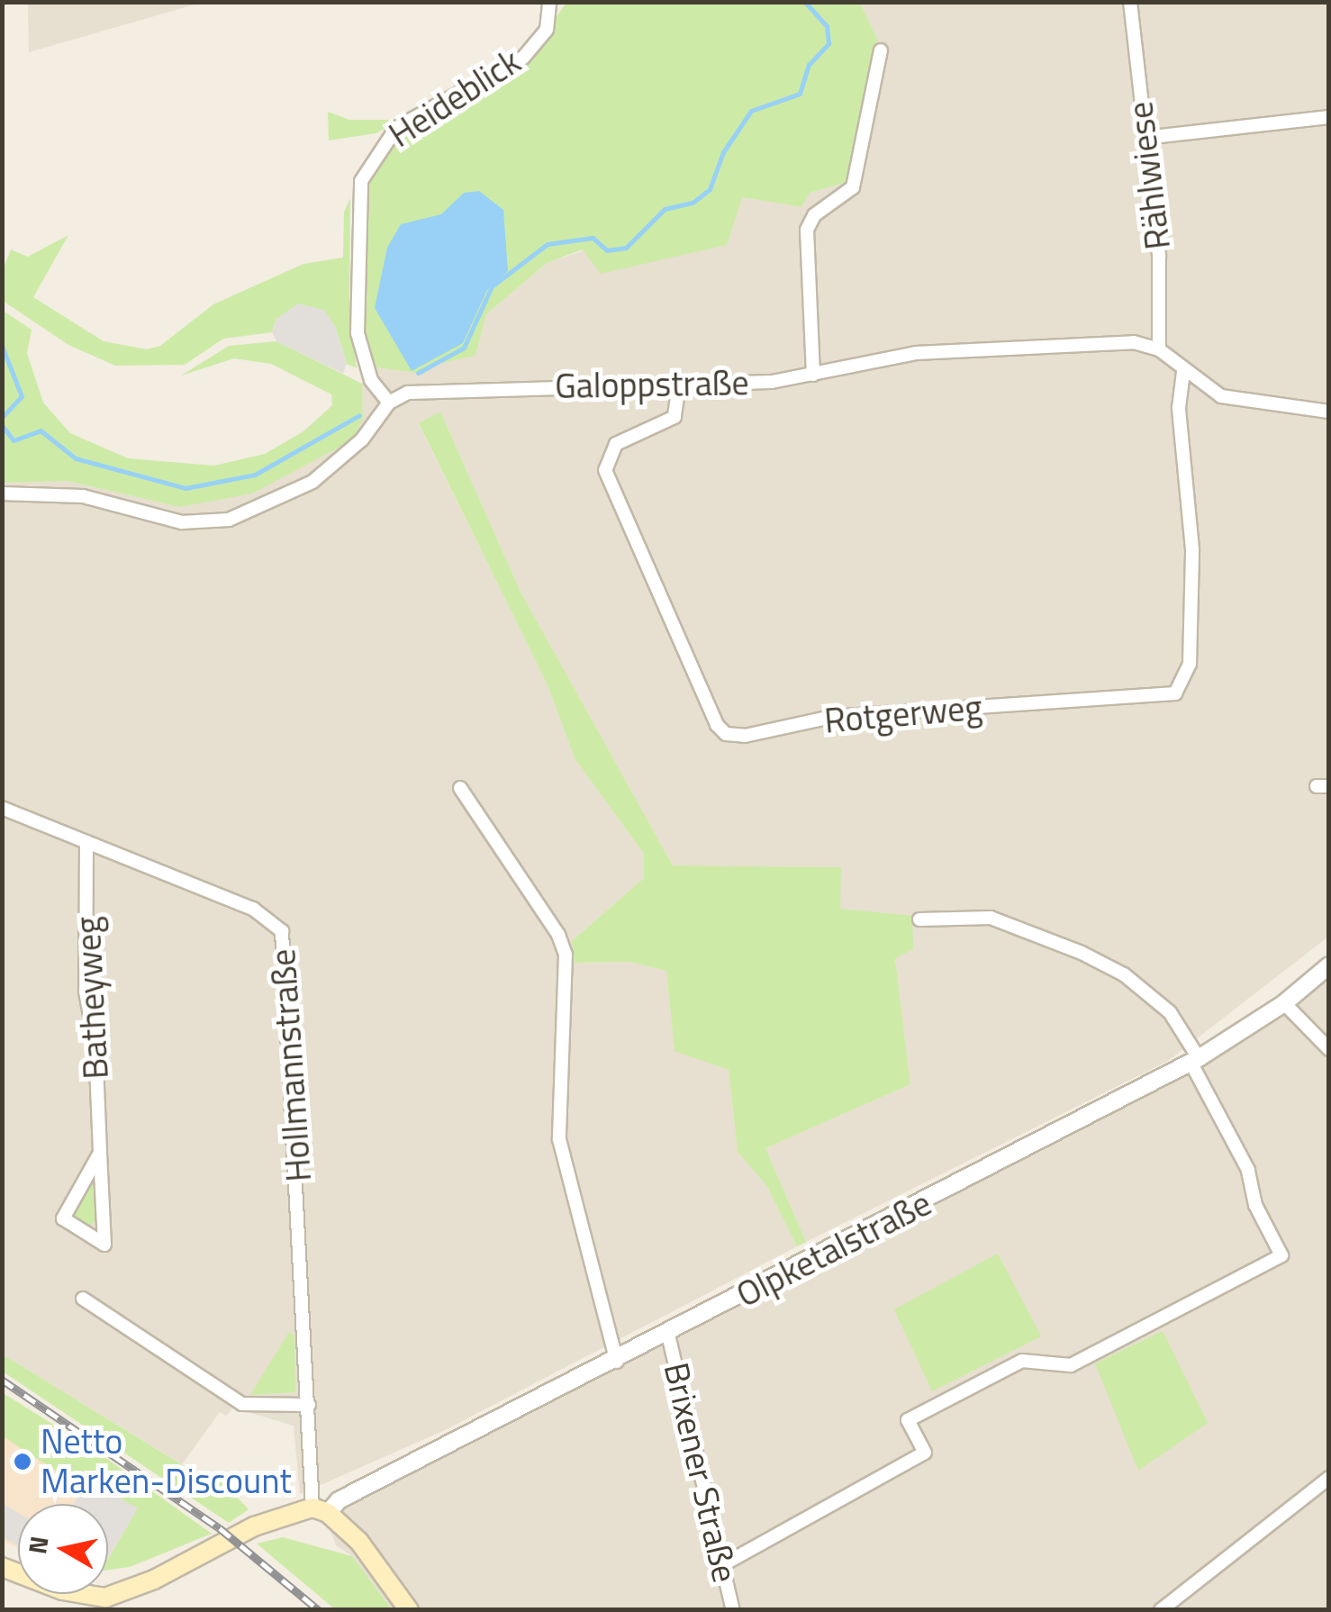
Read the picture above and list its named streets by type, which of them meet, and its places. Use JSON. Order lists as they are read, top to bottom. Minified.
{"streets":{"street":["Heideblick","Rählwiese","Galoppstraße","Rotgerweg","Batheyweg","Hollmannstraße","Olpketalstraße","Brixener Straße"]},"crossings":[["Heideblick","Galoppstraße"],["Rählwiese","Galoppstraße"],["Galoppstraße","Rotgerweg"],["Batheyweg","Hollmannstraße"],["Hollmannstraße","Olpketalstraße"],["Olpketalstraße","Brixener Straße"]],"places":["Netto Marken-Discount"],"north":"left"}
